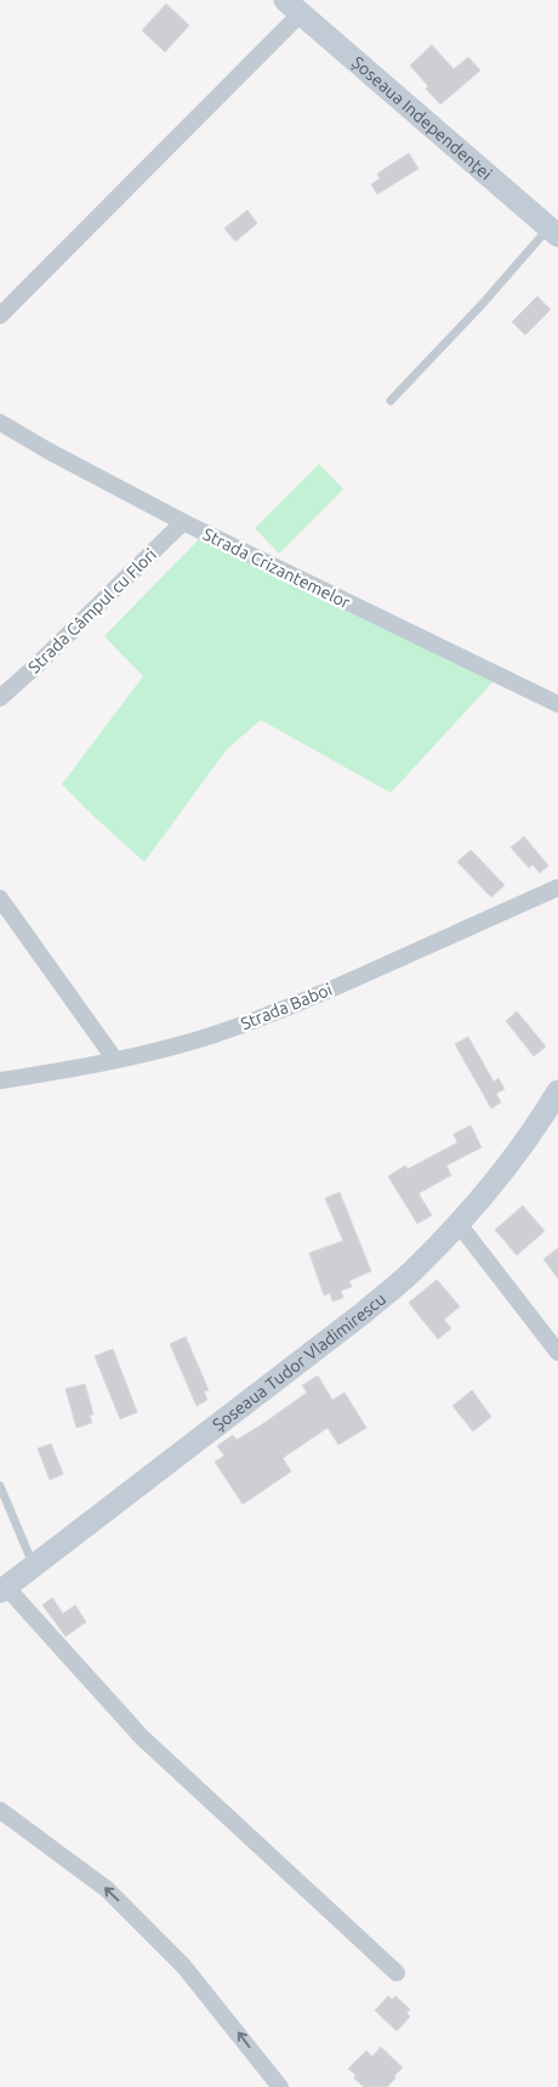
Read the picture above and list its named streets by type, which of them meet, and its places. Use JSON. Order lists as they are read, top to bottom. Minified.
{"streets":{"main road":["Șoseaua Independenței","Șoseaua Tudor Vladimirescu"],"street":["Strada Crizantemelor","Strada Câmpul cu Flori","Strada Baboi"]},"crossings":[["Strada Crizantemelor","Strada Câmpul cu Flori"]]}
